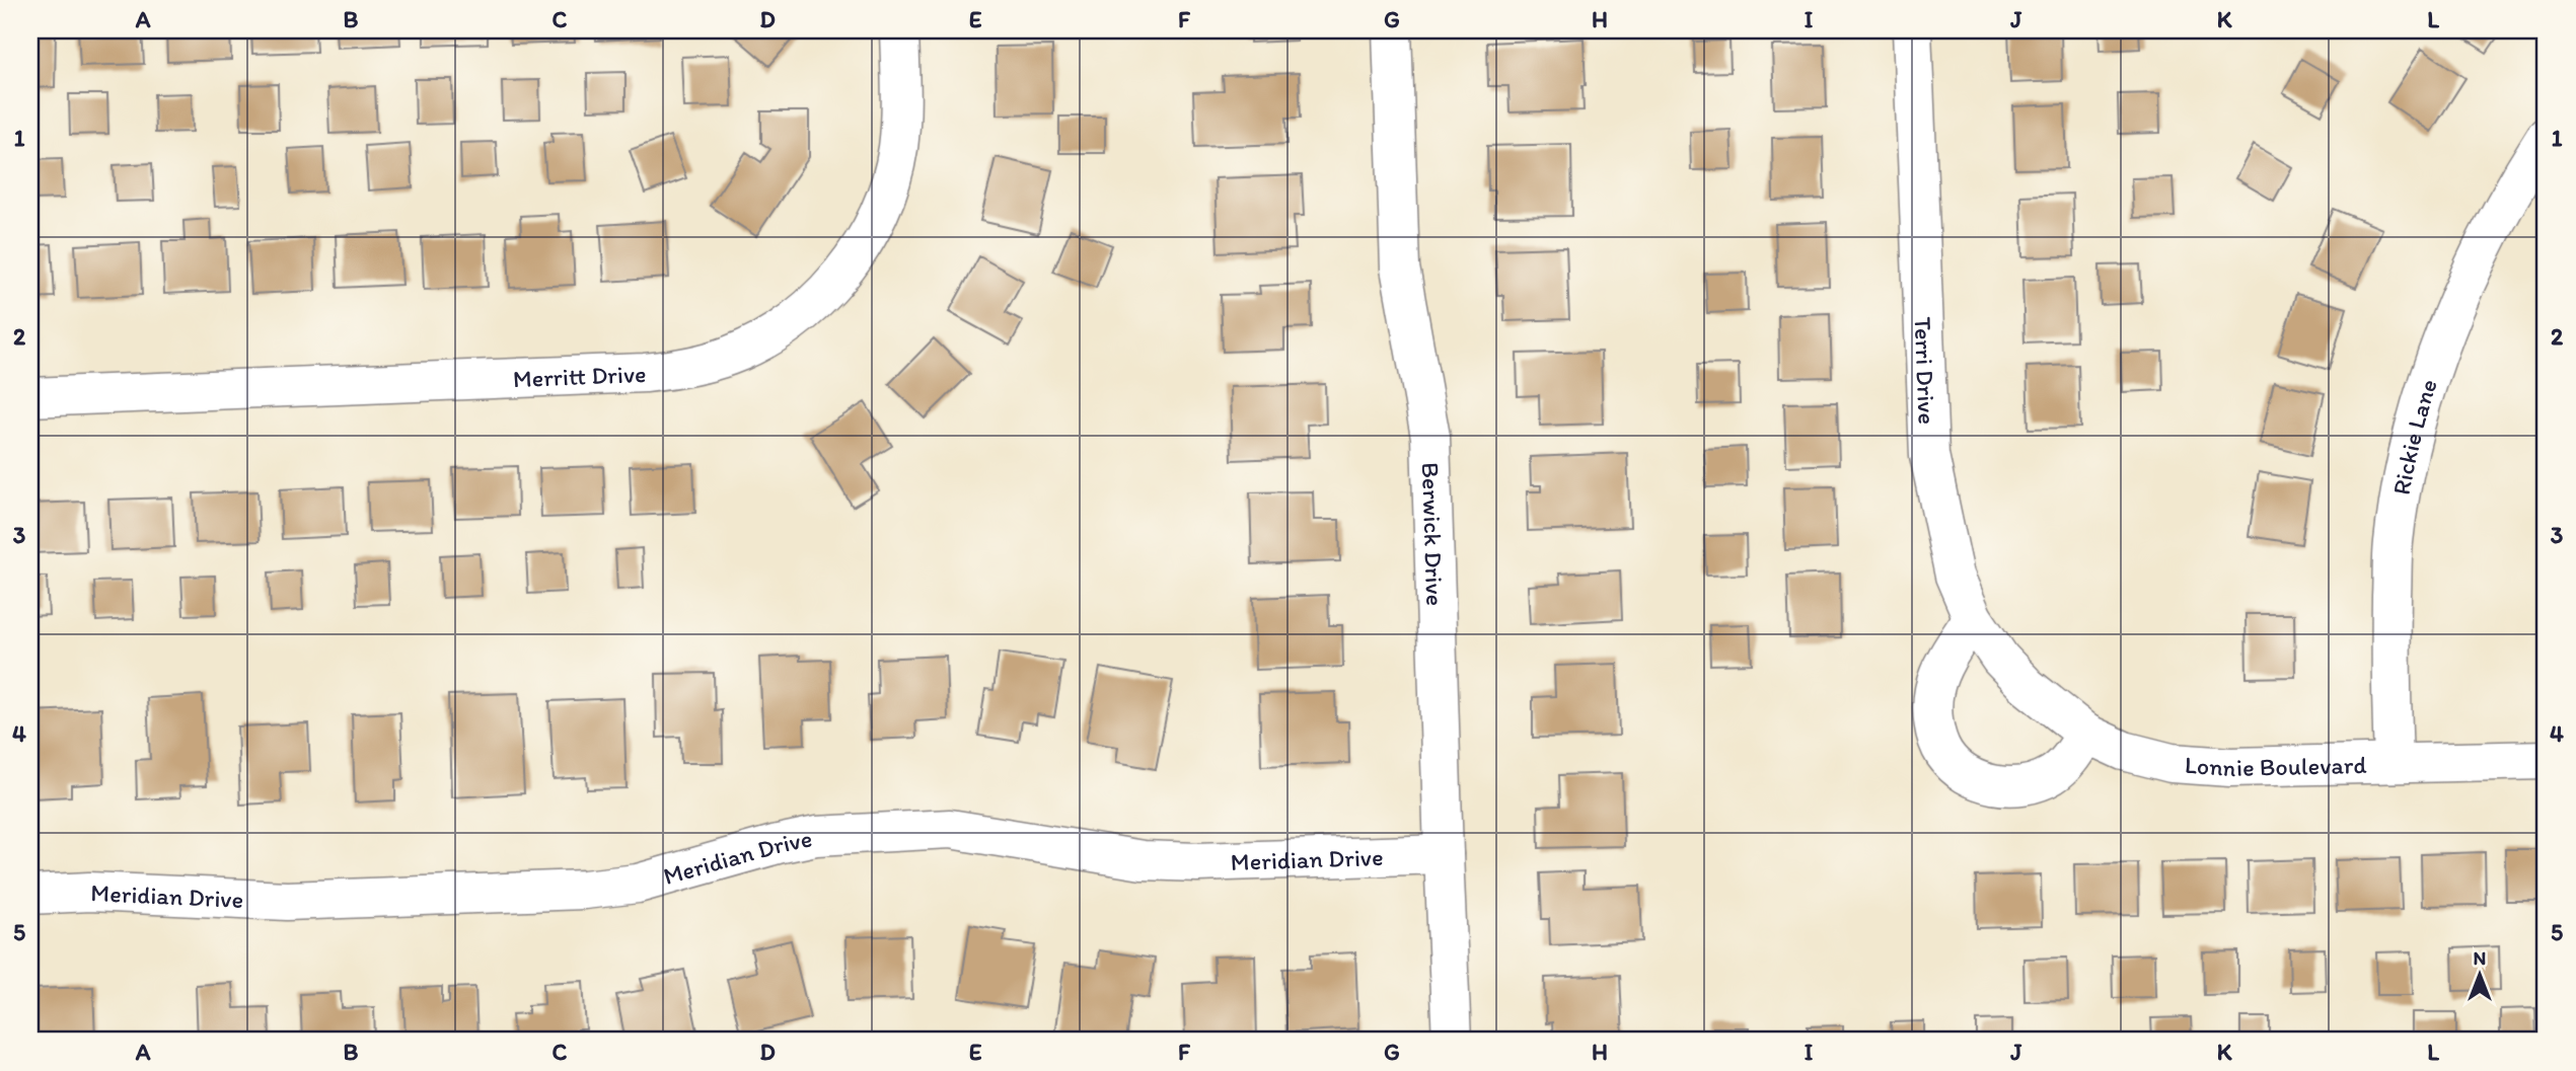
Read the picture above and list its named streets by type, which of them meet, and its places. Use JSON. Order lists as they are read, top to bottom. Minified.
{"streets":{"street":["Terri Drive","Merritt Drive","Rickie Lane","Berwick Drive","Lonnie Boulevard","Meridian Drive"]},"crossings":[["Terri Drive","Lonnie Boulevard"],["Rickie Lane","Lonnie Boulevard"],["Berwick Drive","Meridian Drive"]],"north":"top","grid":{"columns":["A","B","C","D","E","F","G","H","I","J","K","L"],"rows":["1","2","3","4","5"]}}
